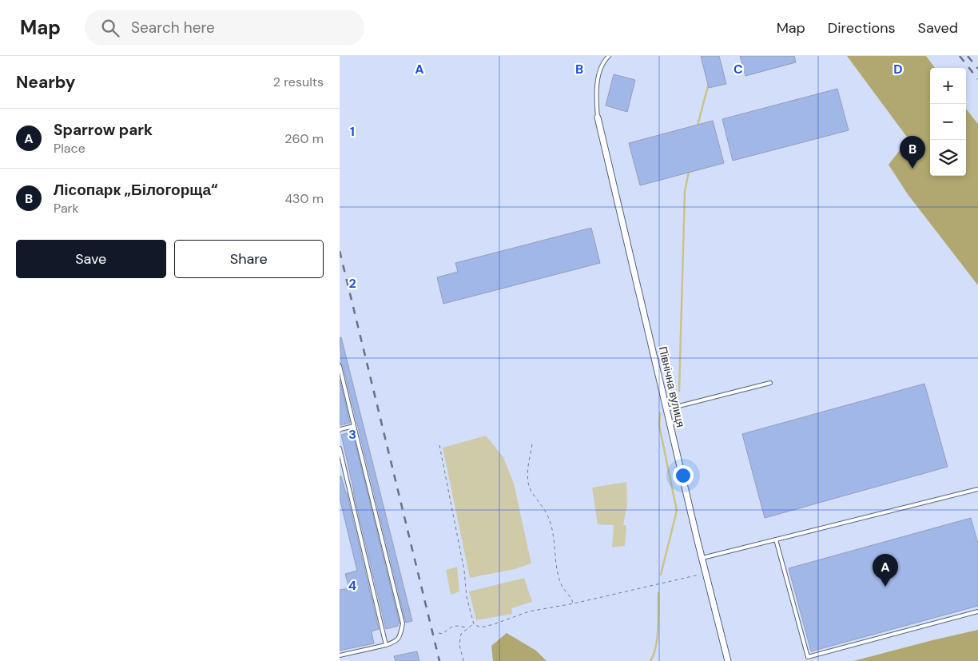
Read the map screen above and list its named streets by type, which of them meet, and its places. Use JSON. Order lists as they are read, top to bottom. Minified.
{"streets":{"street":["Північна вулиця"]},"page":{"header":"Map","search":"Search here","nav":["Map","Directions","Saved"],"heading":["Nearby","2 results"],"map_buttons":["+","−"],"list":[{"mark":"A","name":"Sparrow park","note":"Place","value":"260 m"},{"mark":"B","name":"Лісопарк „Білогорща“","note":"Park","value":"430 m"}],"pins":["B","A"],"buttons":["Save","Share"]},"grid":{"columns":["A","B","C","D"],"rows":["1","2","3","4"]}}
